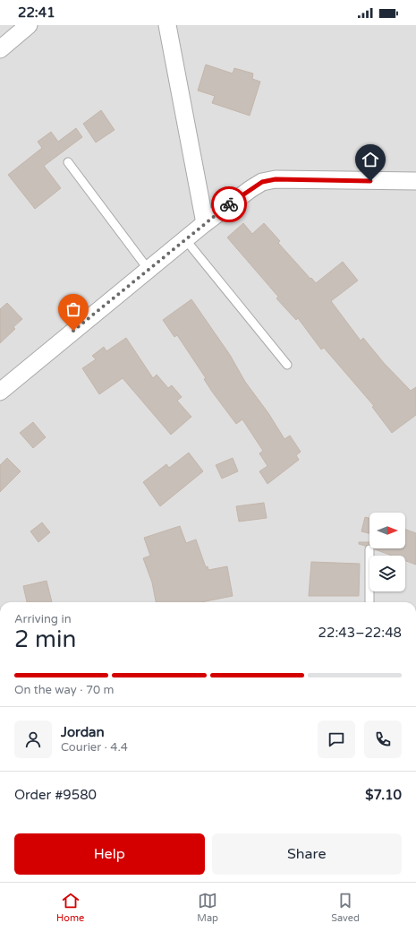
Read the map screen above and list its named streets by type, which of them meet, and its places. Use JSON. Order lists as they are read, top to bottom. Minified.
{"north":"right","page":{"status":"22:41","heading":["2 min","Arriving in","22:43–22:48"],"panel":["Jordan","Courier · 4.4","Order #9580","$7.10"],"bar":"On the way · 70 m","buttons":["Help","Share"],"tabs":["Home","Map","Saved"]}}
